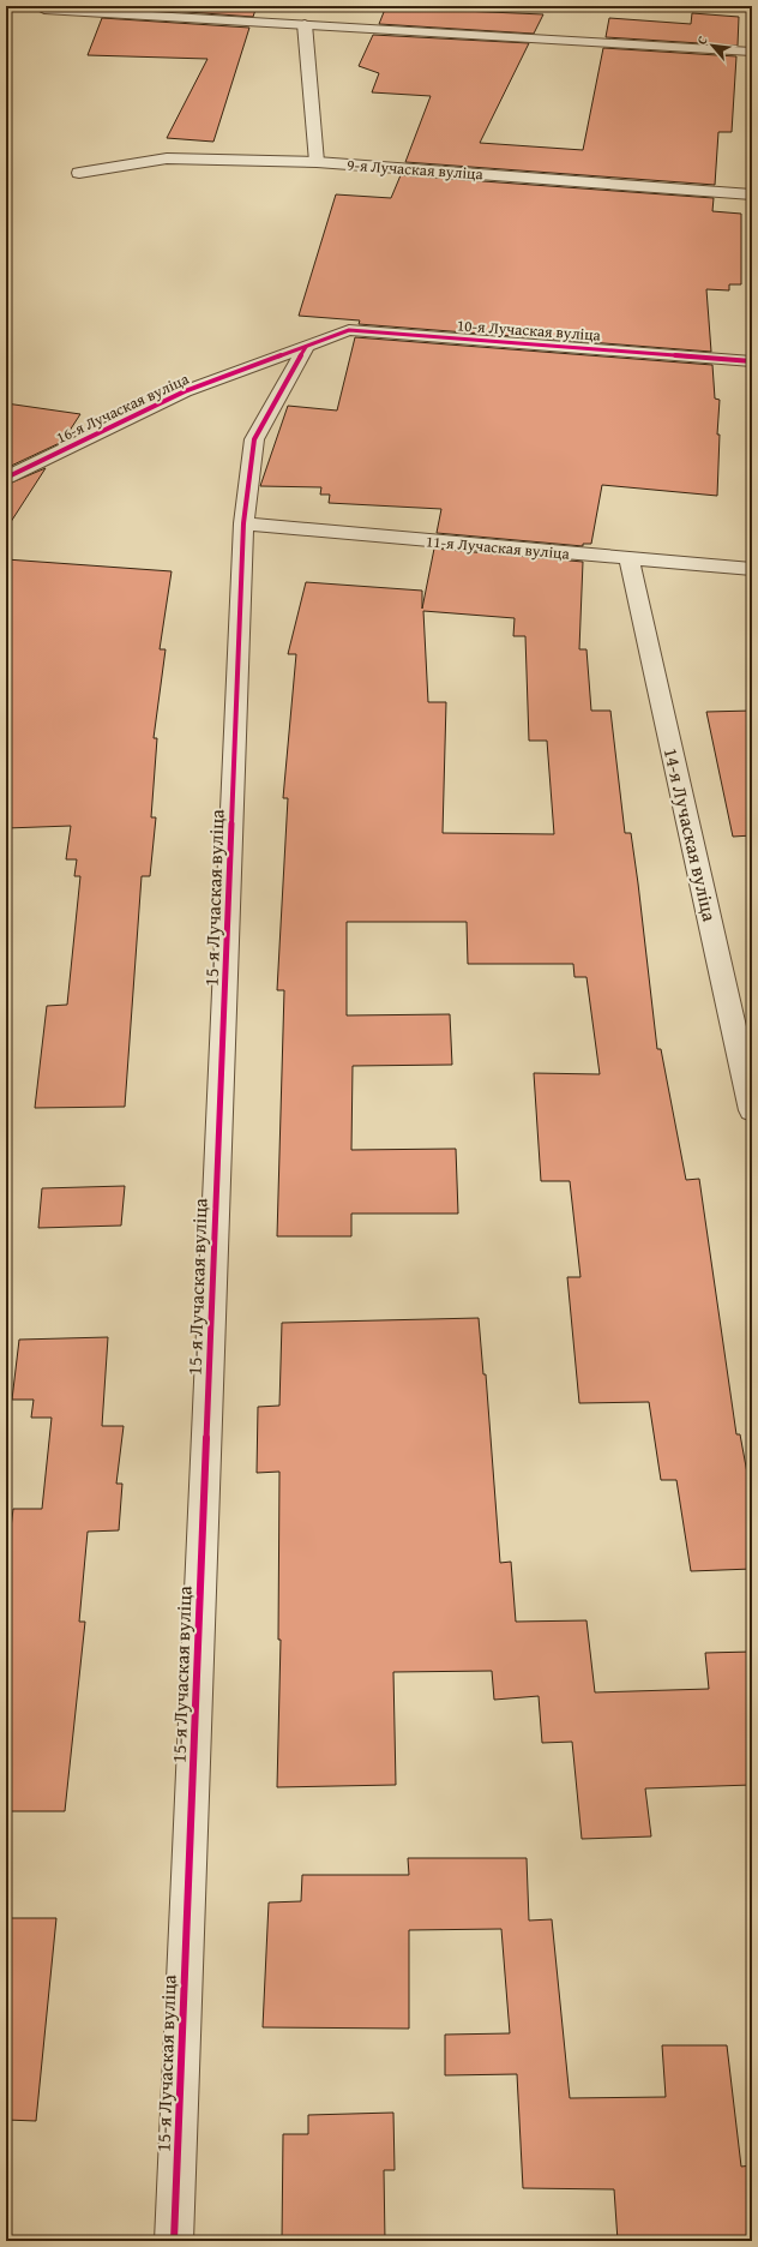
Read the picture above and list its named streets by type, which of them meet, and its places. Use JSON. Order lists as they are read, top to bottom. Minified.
{"streets":{"street":["9-я Лучаская вуліца","10-я Лучаская вуліца","16-я Лучаская вуліца","11-я Лучаская вуліца","14-я Лучаская вуліца","15-я Лучаская вуліца"]},"crossings":[["10-я Лучаская вуліца","16-я Лучаская вуліца"],["10-я Лучаская вуліца","15-я Лучаская вуліца"],["16-я Лучаская вуліца","15-я Лучаская вуліца"],["11-я Лучаская вуліца","14-я Лучаская вуліца"],["11-я Лучаская вуліца","15-я Лучаская вуліца"]],"north":"top left"}
